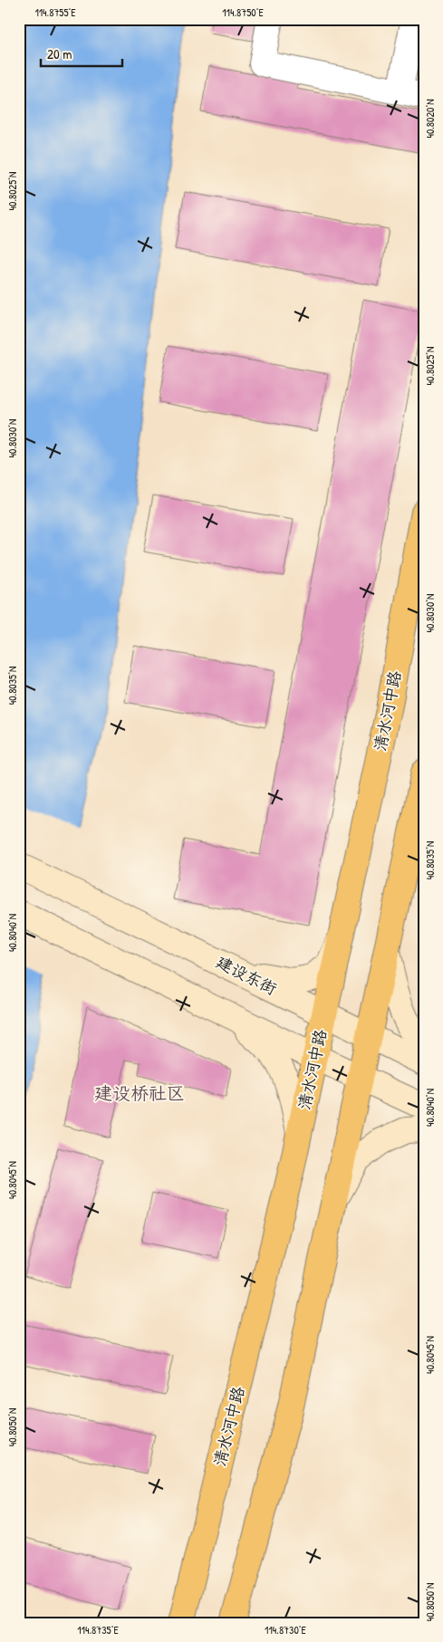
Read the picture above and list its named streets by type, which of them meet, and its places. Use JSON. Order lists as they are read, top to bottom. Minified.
{"streets":{"main road":["清水河中路","建设东街"]},"crossings":[["清水河中路","建设东街"]],"districts":["建设桥社区"],"scale_bar":"20 m","coordinates":["114.8755°E","114.8750°E","40.8020°N","40.8025°N","40.8030°N","40.8035°N","40.8040°N","40.8045°N","40.8050°N","114.8735°E","114.8730°E"]}
